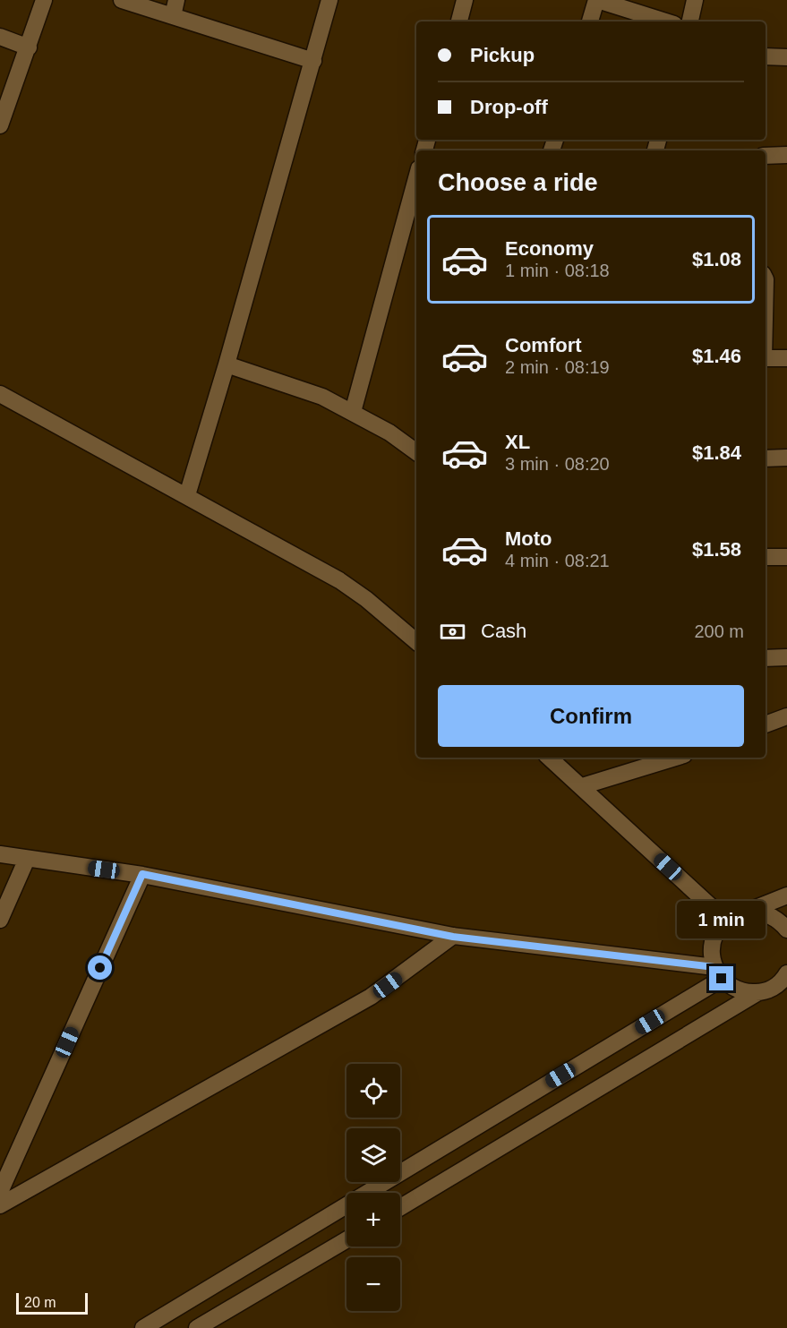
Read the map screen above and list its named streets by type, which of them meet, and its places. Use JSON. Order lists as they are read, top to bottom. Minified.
{"scale_bar":"20 m","page":{"banner":["Pickup","Drop-off"],"heading":"Choose a ride","list":[{"name":"Economy","note":"1 min · 08:18","value":"$1.08"},{"name":"Comfort","note":"2 min · 08:19","value":"$1.46"},{"name":"XL","note":"3 min · 08:20","value":"$1.84"},{"name":"Moto","note":"4 min · 08:21","value":"$1.58"}],"pay":["Cash","200 m"],"buttons":"Confirm","bubble":"1 min","map_buttons":["+","−"],"scale":"20 m"}}
